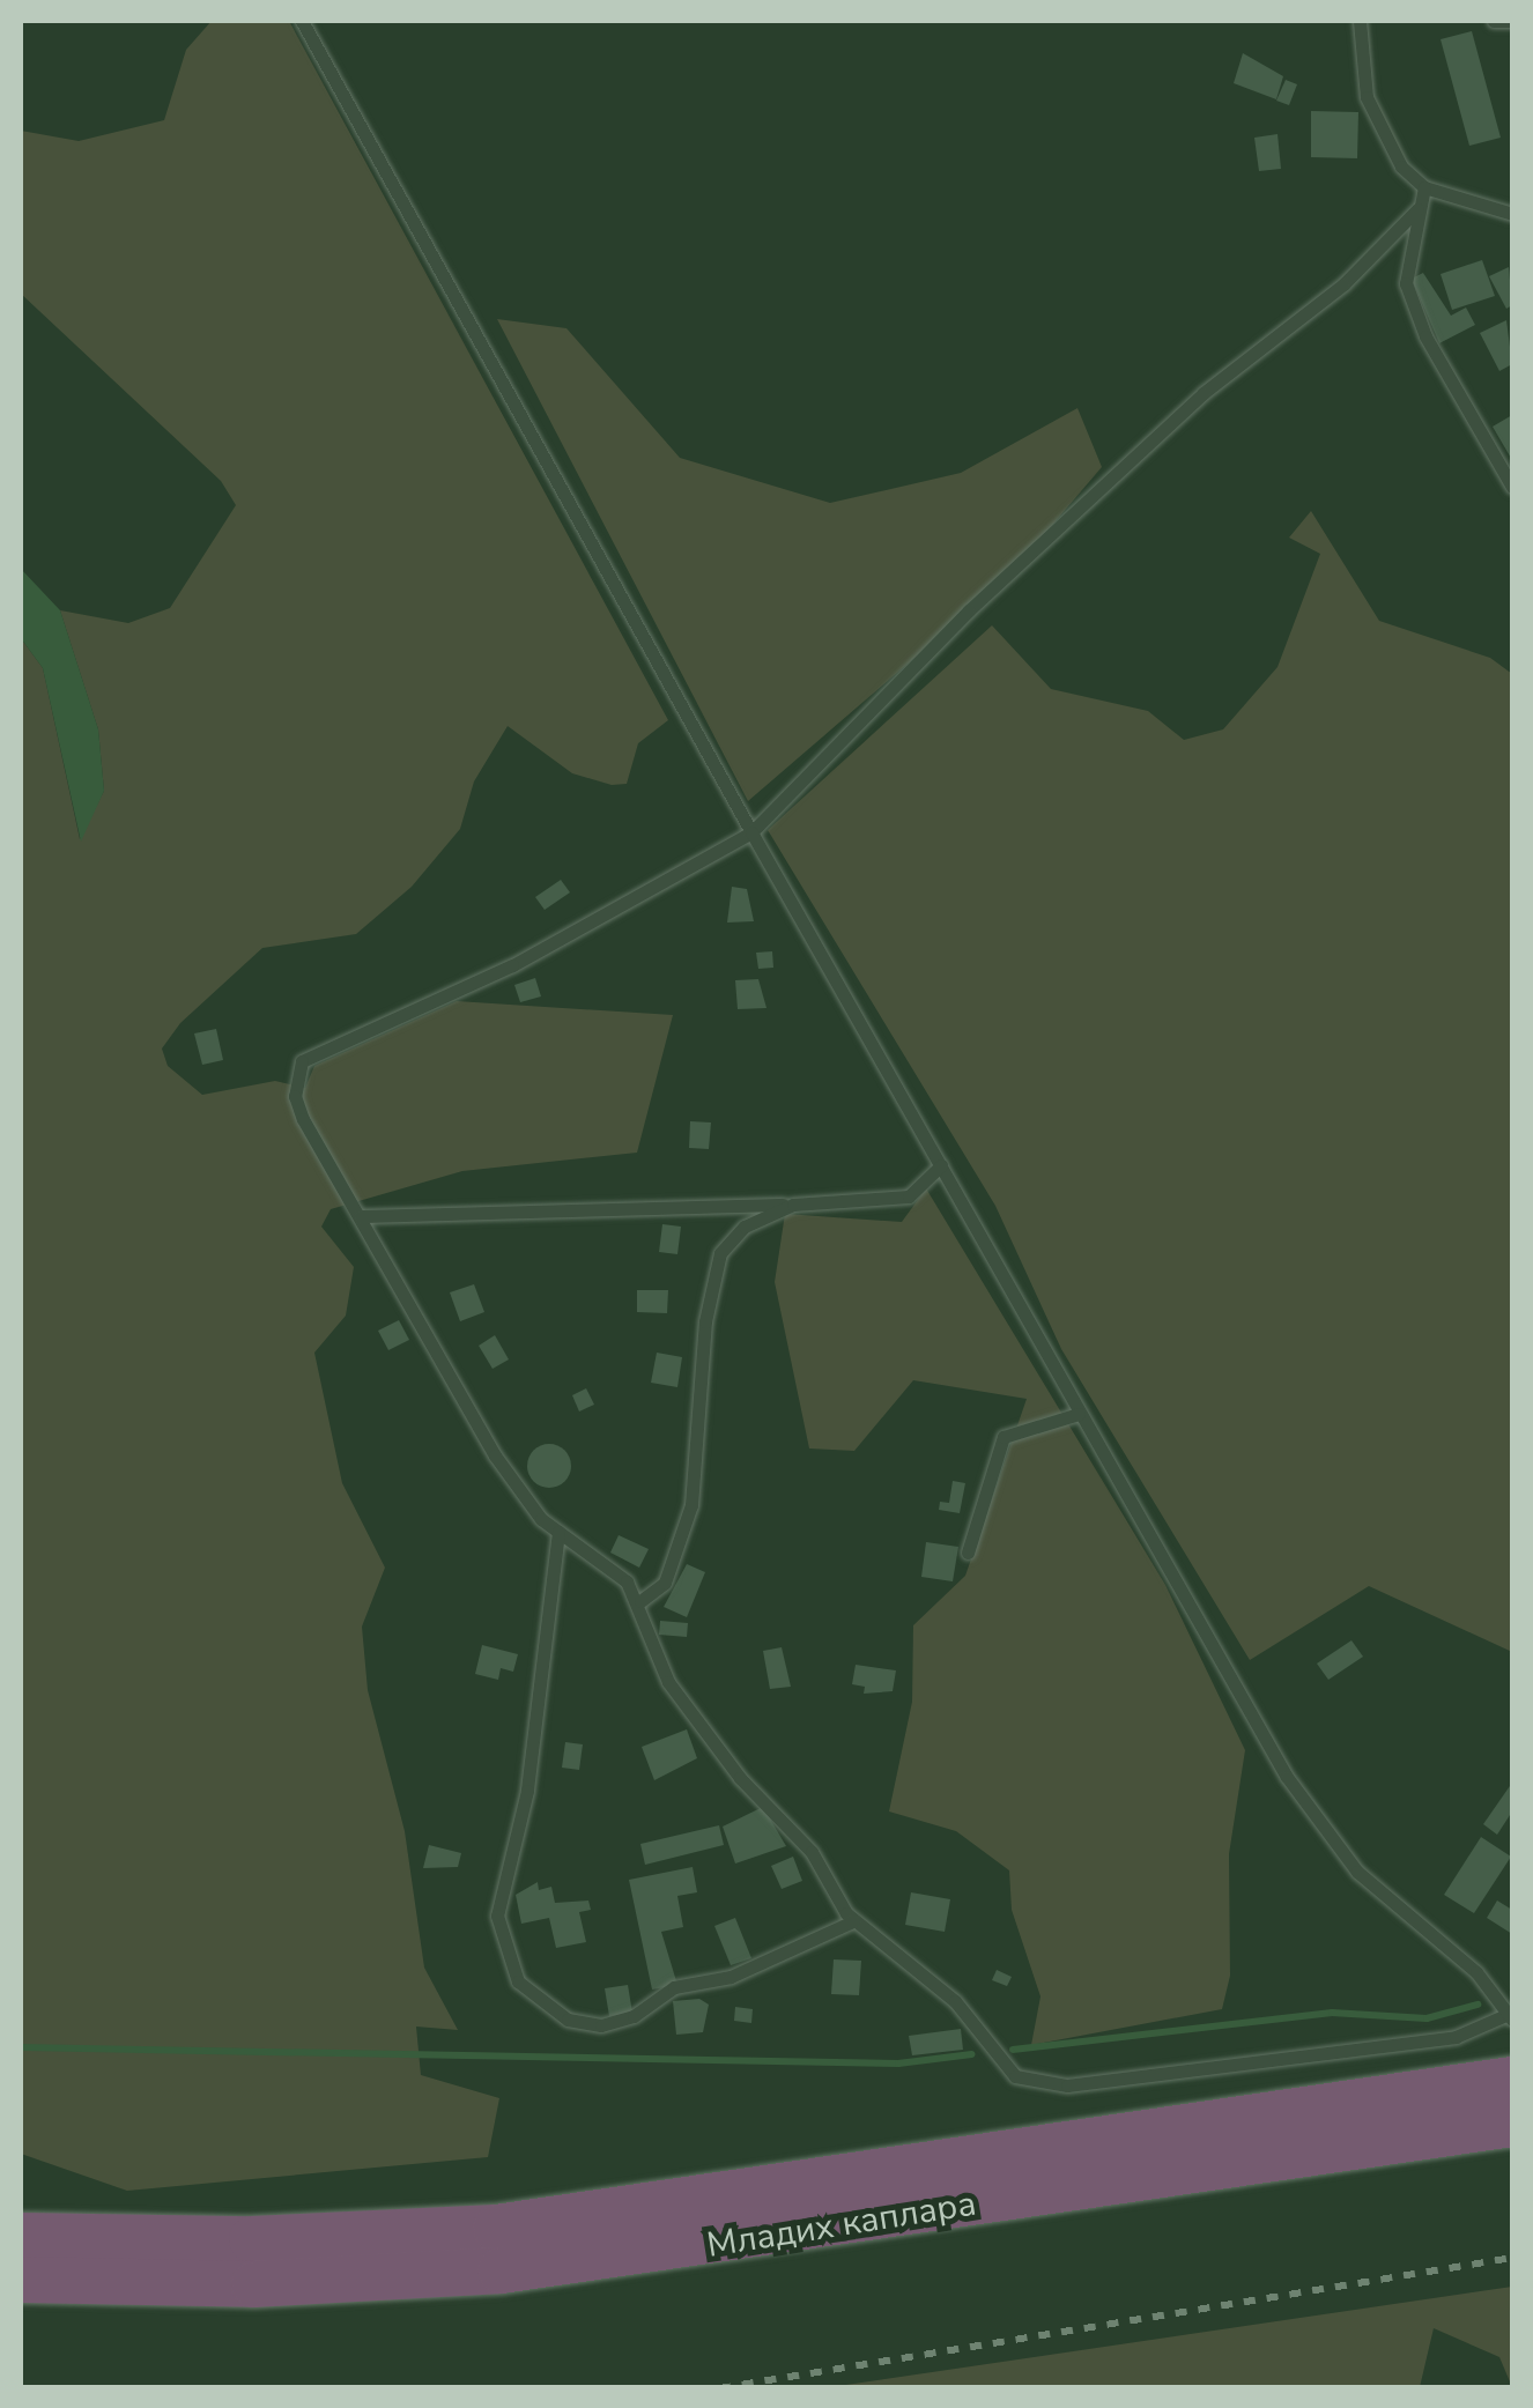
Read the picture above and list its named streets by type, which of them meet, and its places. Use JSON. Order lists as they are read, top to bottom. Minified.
{"streets":{"highway":["Младих каплара"]}}
